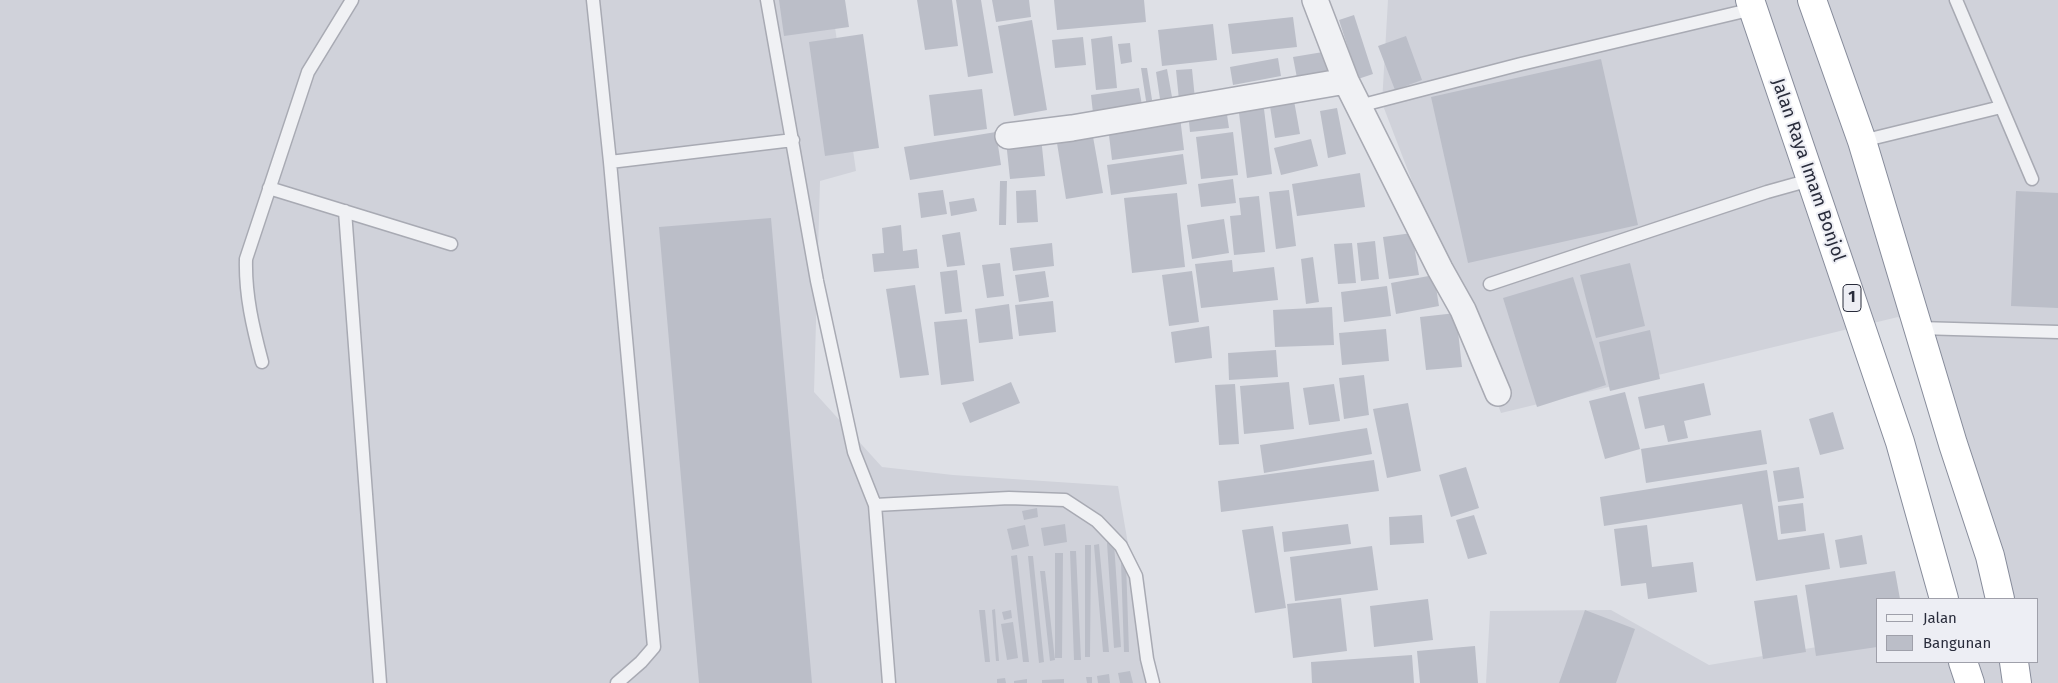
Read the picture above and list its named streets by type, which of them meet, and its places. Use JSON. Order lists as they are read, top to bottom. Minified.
{"streets":{"highway":["Jalan Raya Imam Bonjol","1"]},"legend":["Jalan","Bangunan"]}
